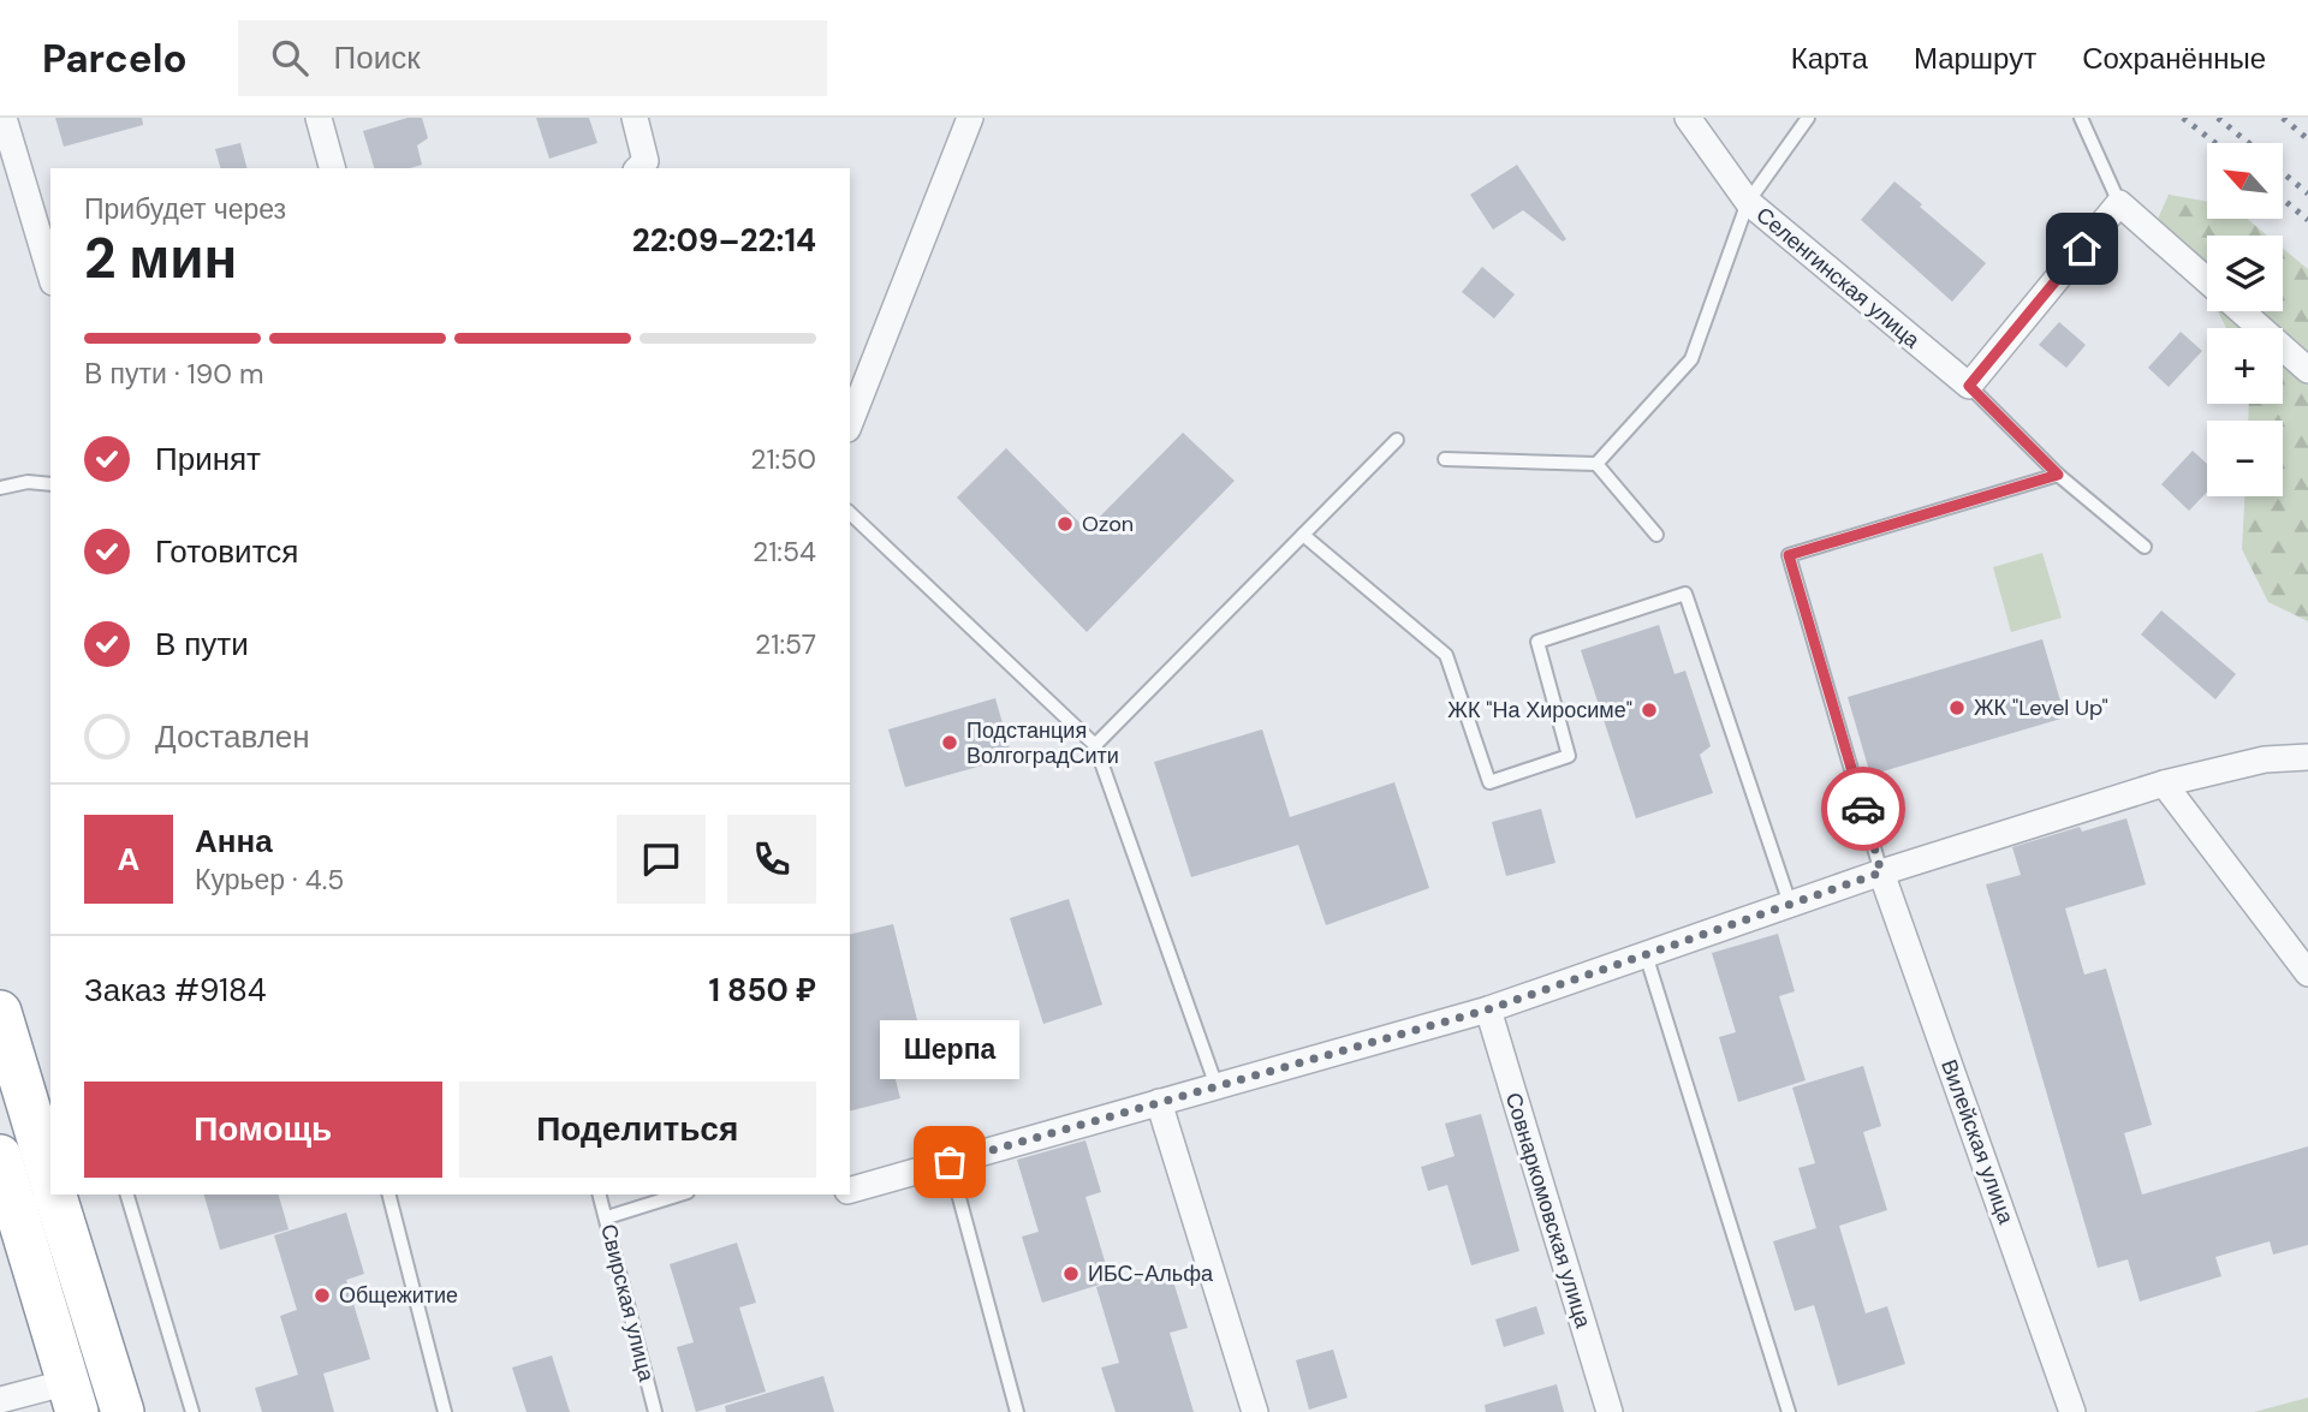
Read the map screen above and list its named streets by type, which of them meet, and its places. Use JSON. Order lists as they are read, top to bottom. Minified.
{"streets":{"street":["Селенгинская улица","Вилейская улица","Совнаркомовская улица"],"lane":["Свирская улица"]},"places":["Ozon","ЖК \"Level Up\"","ЖК \"На Хиросиме\"","Подстанция ВолгоградСити","Шерпа","ИБС-Альфа","Общежитие"],"north":"top left","page":{"header":"Parcelo","search":"Поиск","nav":["Карта","Маршрут","Сохранённые"],"map_buttons":["+","−"],"heading":["2 мин","Прибудет через","22:09–22:14"],"panel":["Анна","Курьер · 4.5","Заказ #9184","1 850 ₽"],"bar":"В пути · 190 m","list":[["Принят","21:50"],["Готовится","21:54"],["В пути","21:57"],"Доставлен"],"round":"А","bubble":"Шерпа","buttons":["Помощь","Поделиться"]}}
